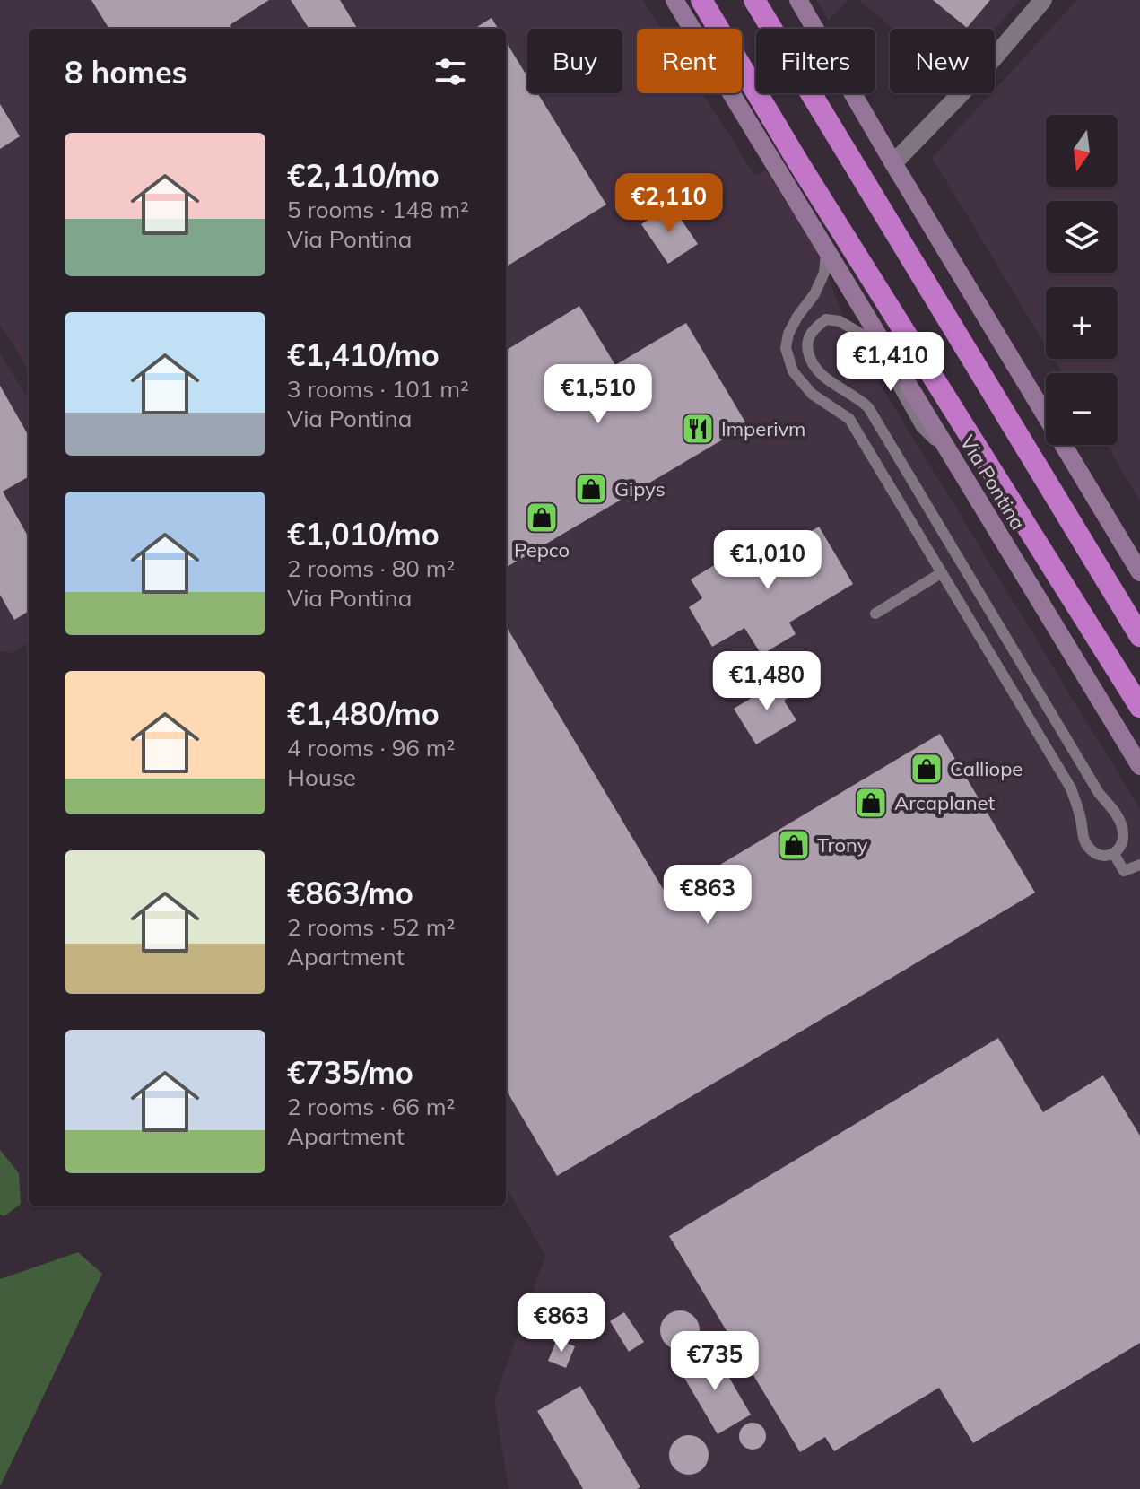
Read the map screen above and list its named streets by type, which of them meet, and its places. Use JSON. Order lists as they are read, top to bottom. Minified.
{"streets":{"street":["Via Pontina"]},"places":{"restaurant":["Imperivm"],"shop":["Gipys","Pepco","Calliope","Arcaplanet","Trony"]},"north":"bottom","page":{"chip":["Buy","Rent","Filters","New"],"heading":"8 homes","map_buttons":["+","−"],"list":[{"name":"€2,110/mo","note":"5 rooms · 148 m² · Via Pontina"},{"name":"€1,410/mo","note":"3 rooms · 101 m² · Via Pontina"},{"name":"€1,010/mo","note":"2 rooms · 80 m² · Via Pontina"},{"name":"€1,480/mo","note":"4 rooms · 96 m² · House"},{"name":"€863/mo","note":"2 rooms · 52 m² · Apartment"},{"name":"€735/mo","note":"2 rooms · 66 m² · Apartment"}],"price":["€2,110","€1,410","€1,510","€1,010","€1,480","€863","€863","€735"]}}
